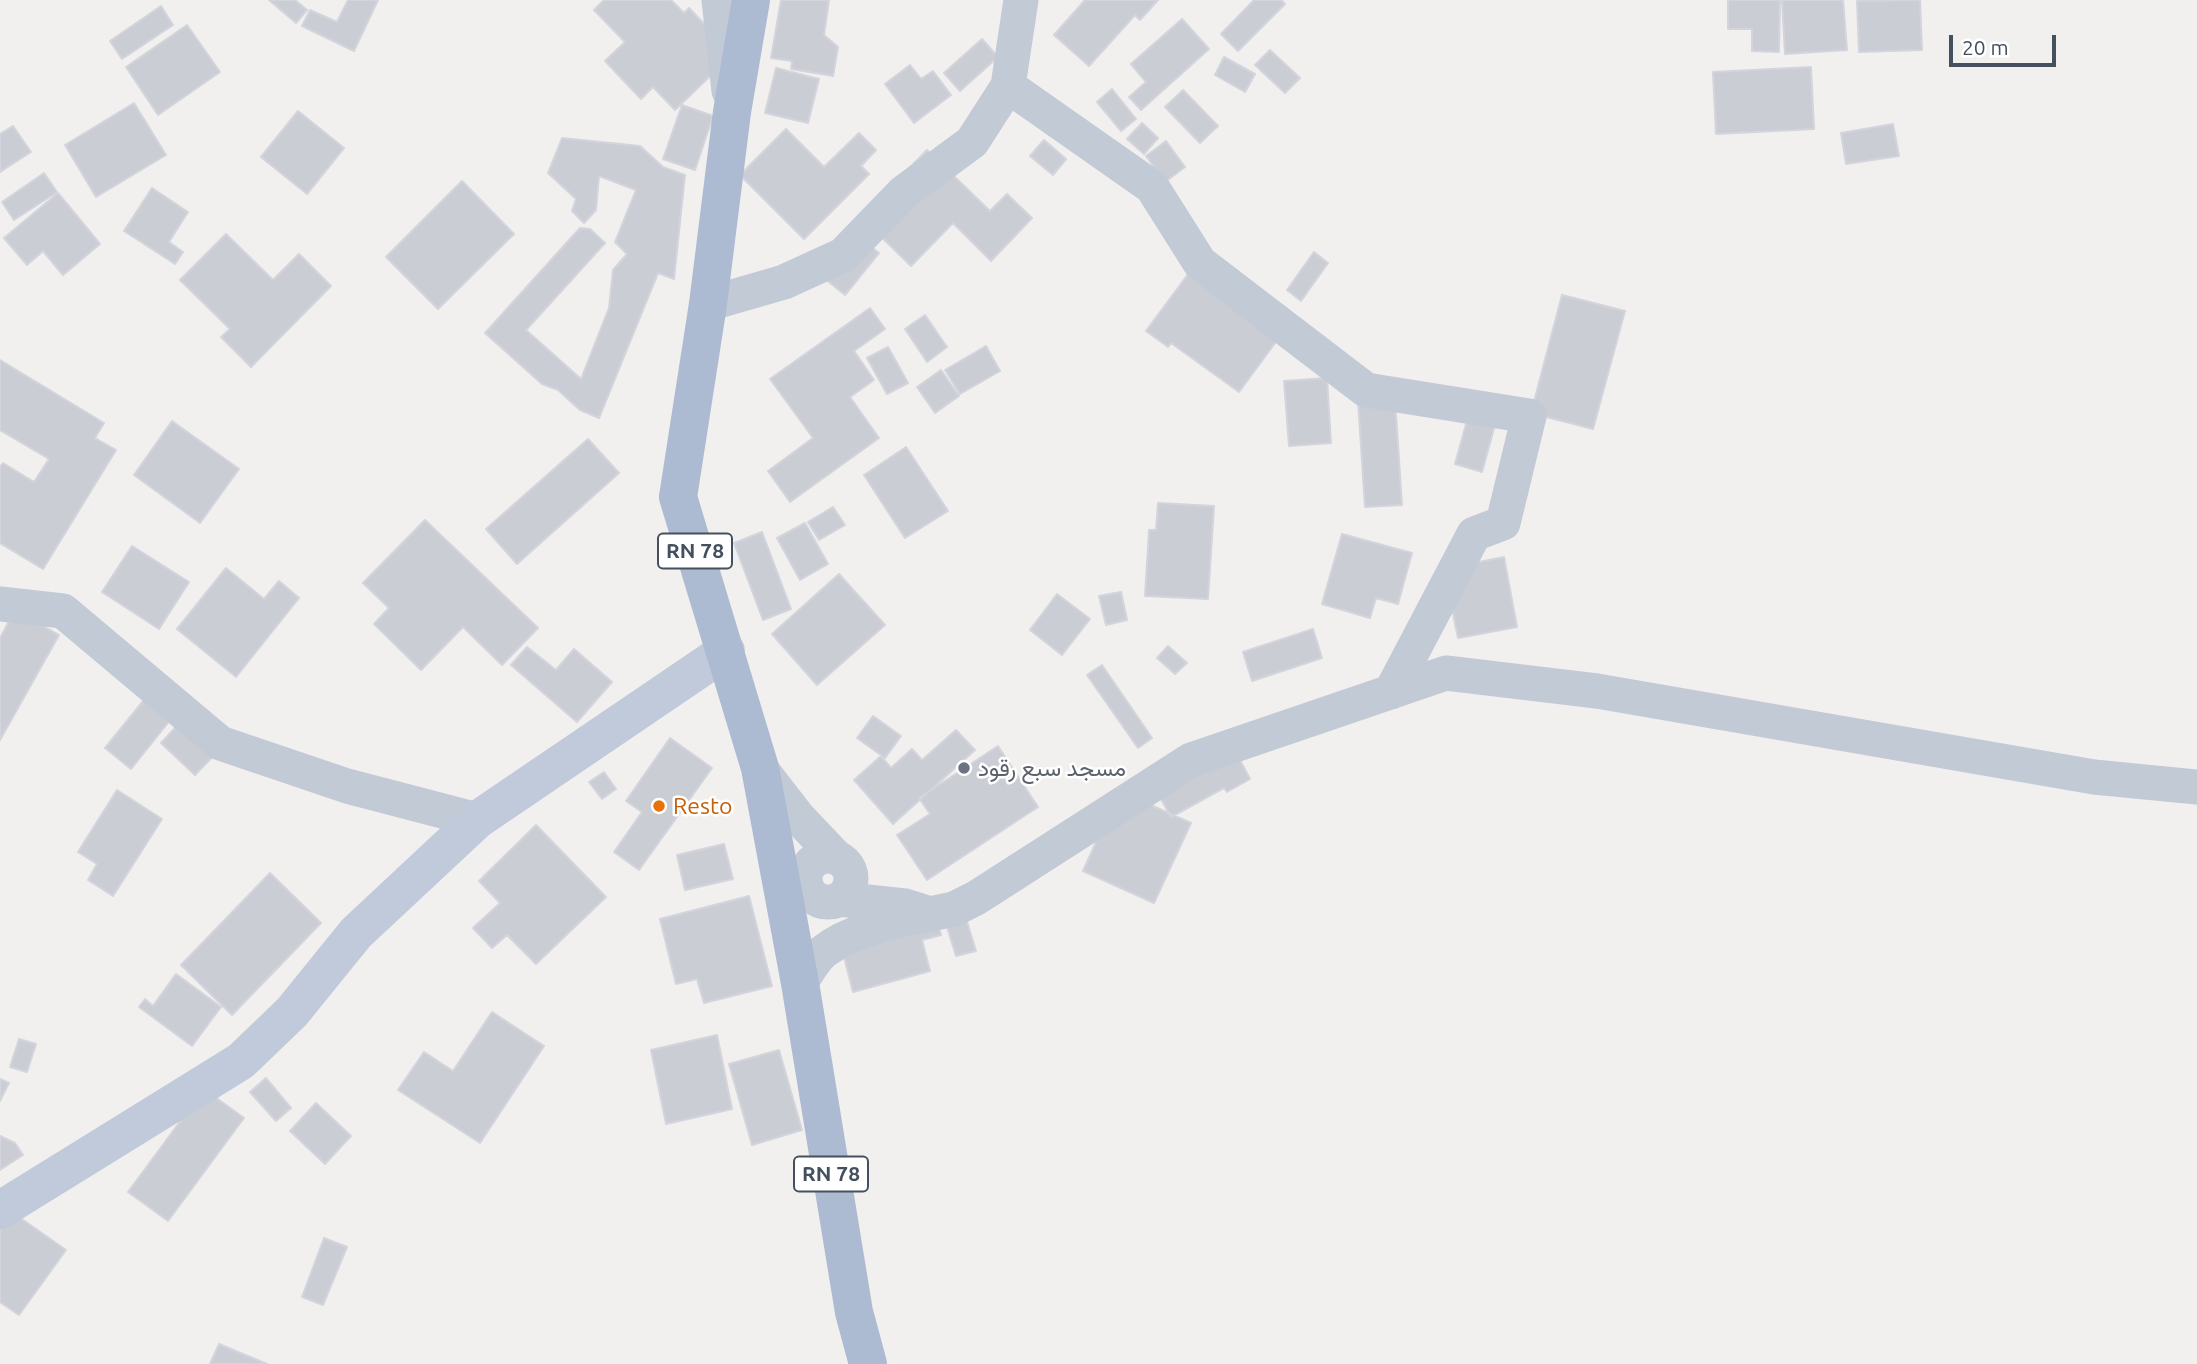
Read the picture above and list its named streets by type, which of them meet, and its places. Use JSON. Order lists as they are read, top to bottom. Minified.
{"streets":{"main road":["RN 78"]},"places":["مسجد سبع رقود","Resto"],"scale_bar":"20 m"}
